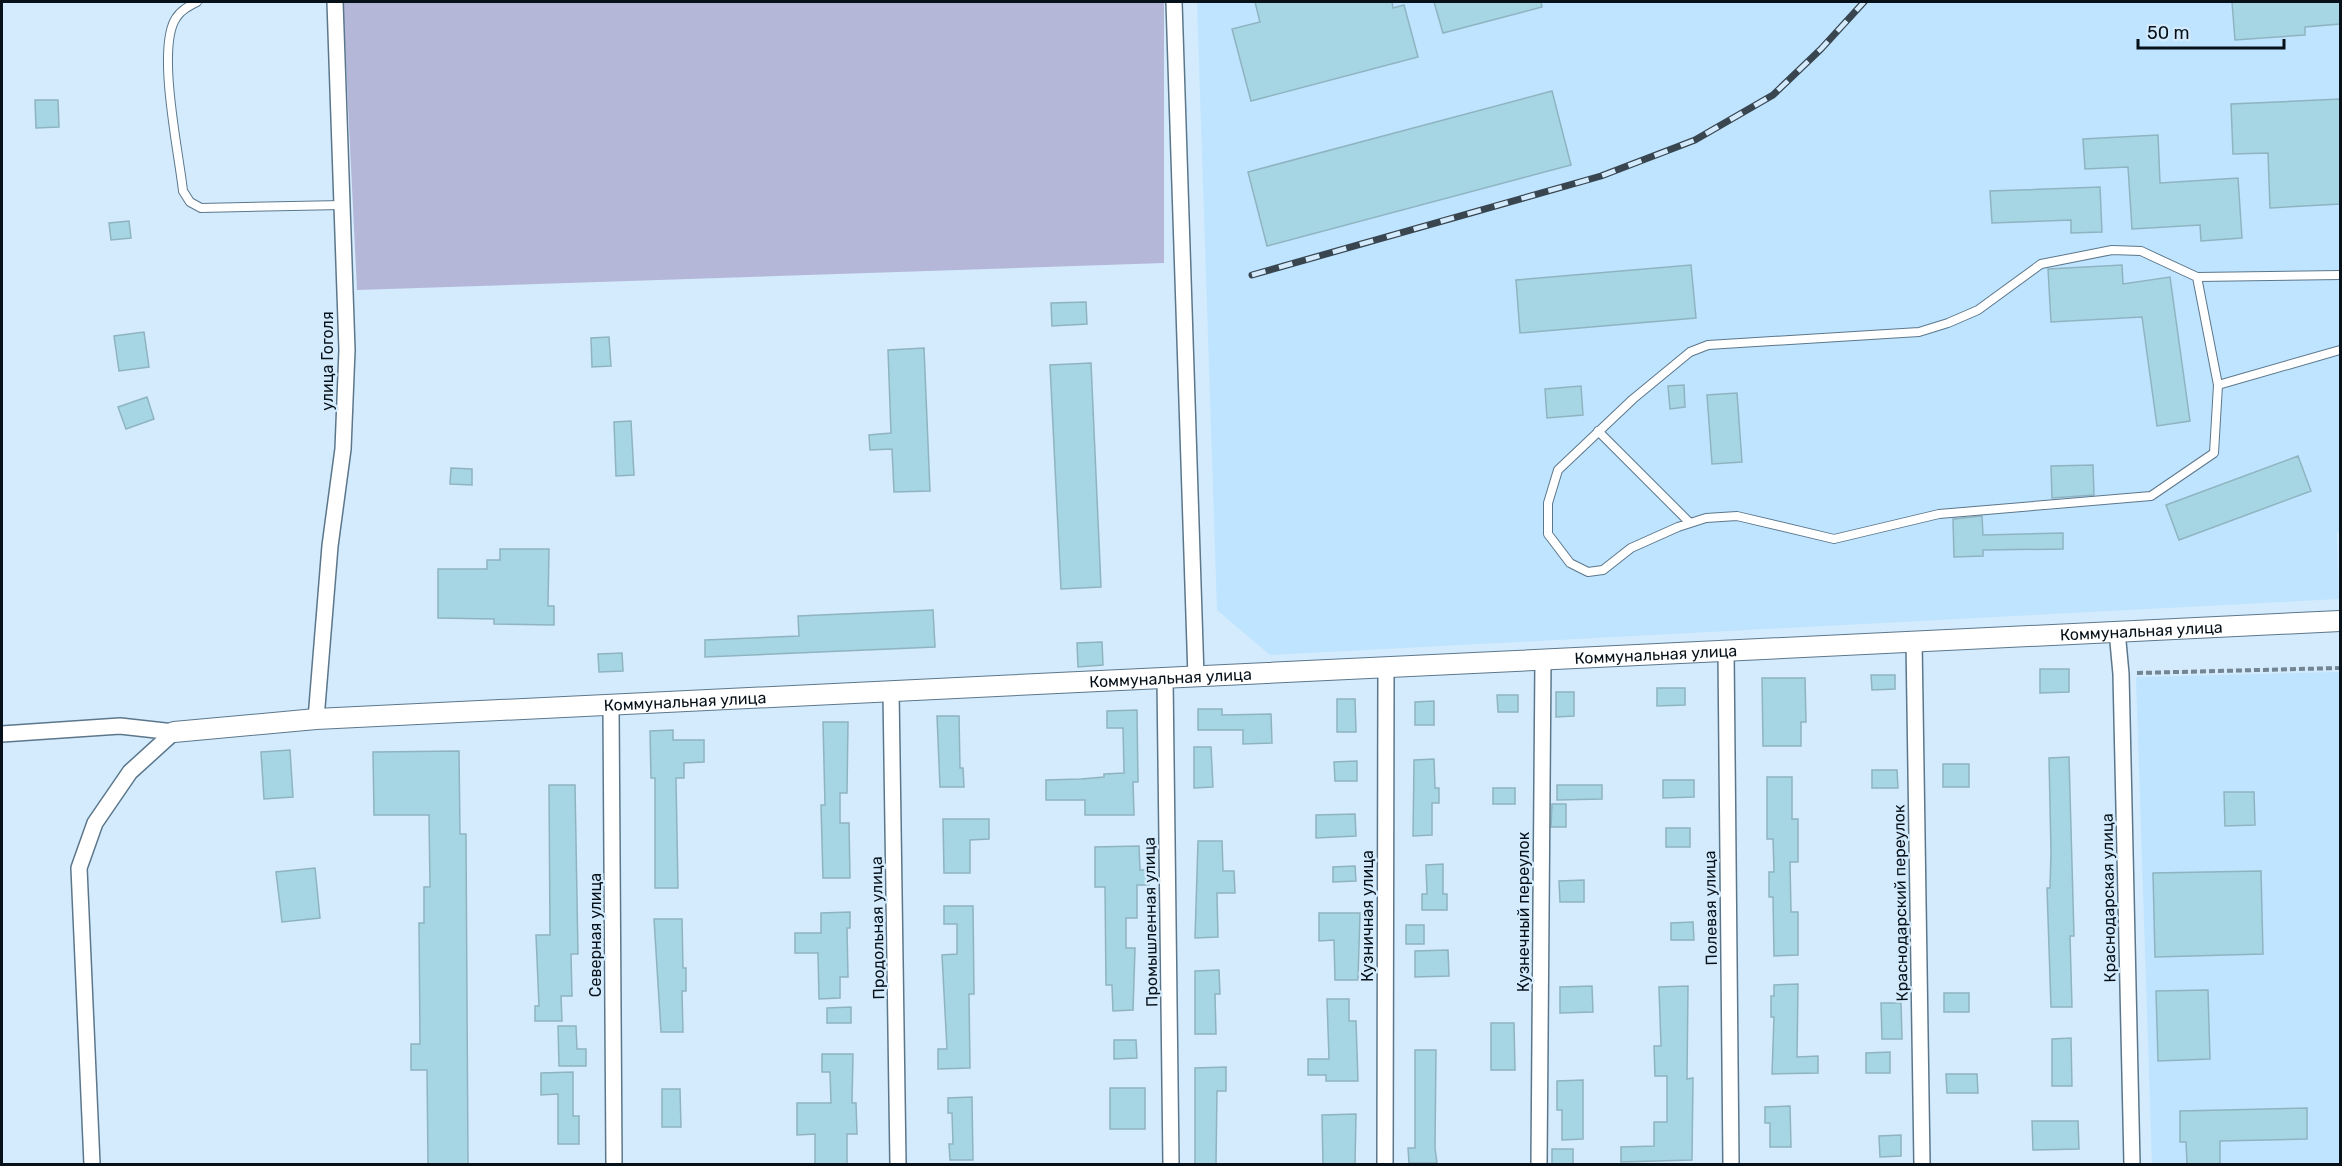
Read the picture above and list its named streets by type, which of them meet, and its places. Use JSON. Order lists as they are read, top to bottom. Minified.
{"streets":{"street":["улица Гоголя","Коммунальная улица","Краснодарская улица","Краснодарский переулок","Полевая улица","Кузнечный переулок","Кузничная улица","Промышленная улица","Продольная улица","Северная улица"]},"crossings":[["улица Гоголя","Коммунальная улица"],["Коммунальная улица","Краснодарская улица"],["Коммунальная улица","Краснодарский переулок"],["Коммунальная улица","Полевая улица"],["Коммунальная улица","Кузнечный переулок"],["Коммунальная улица","Кузничная улица"],["Коммунальная улица","Промышленная улица"],["Коммунальная улица","Продольная улица"],["Коммунальная улица","Северная улица"]],"scale_bar":"50 m"}
